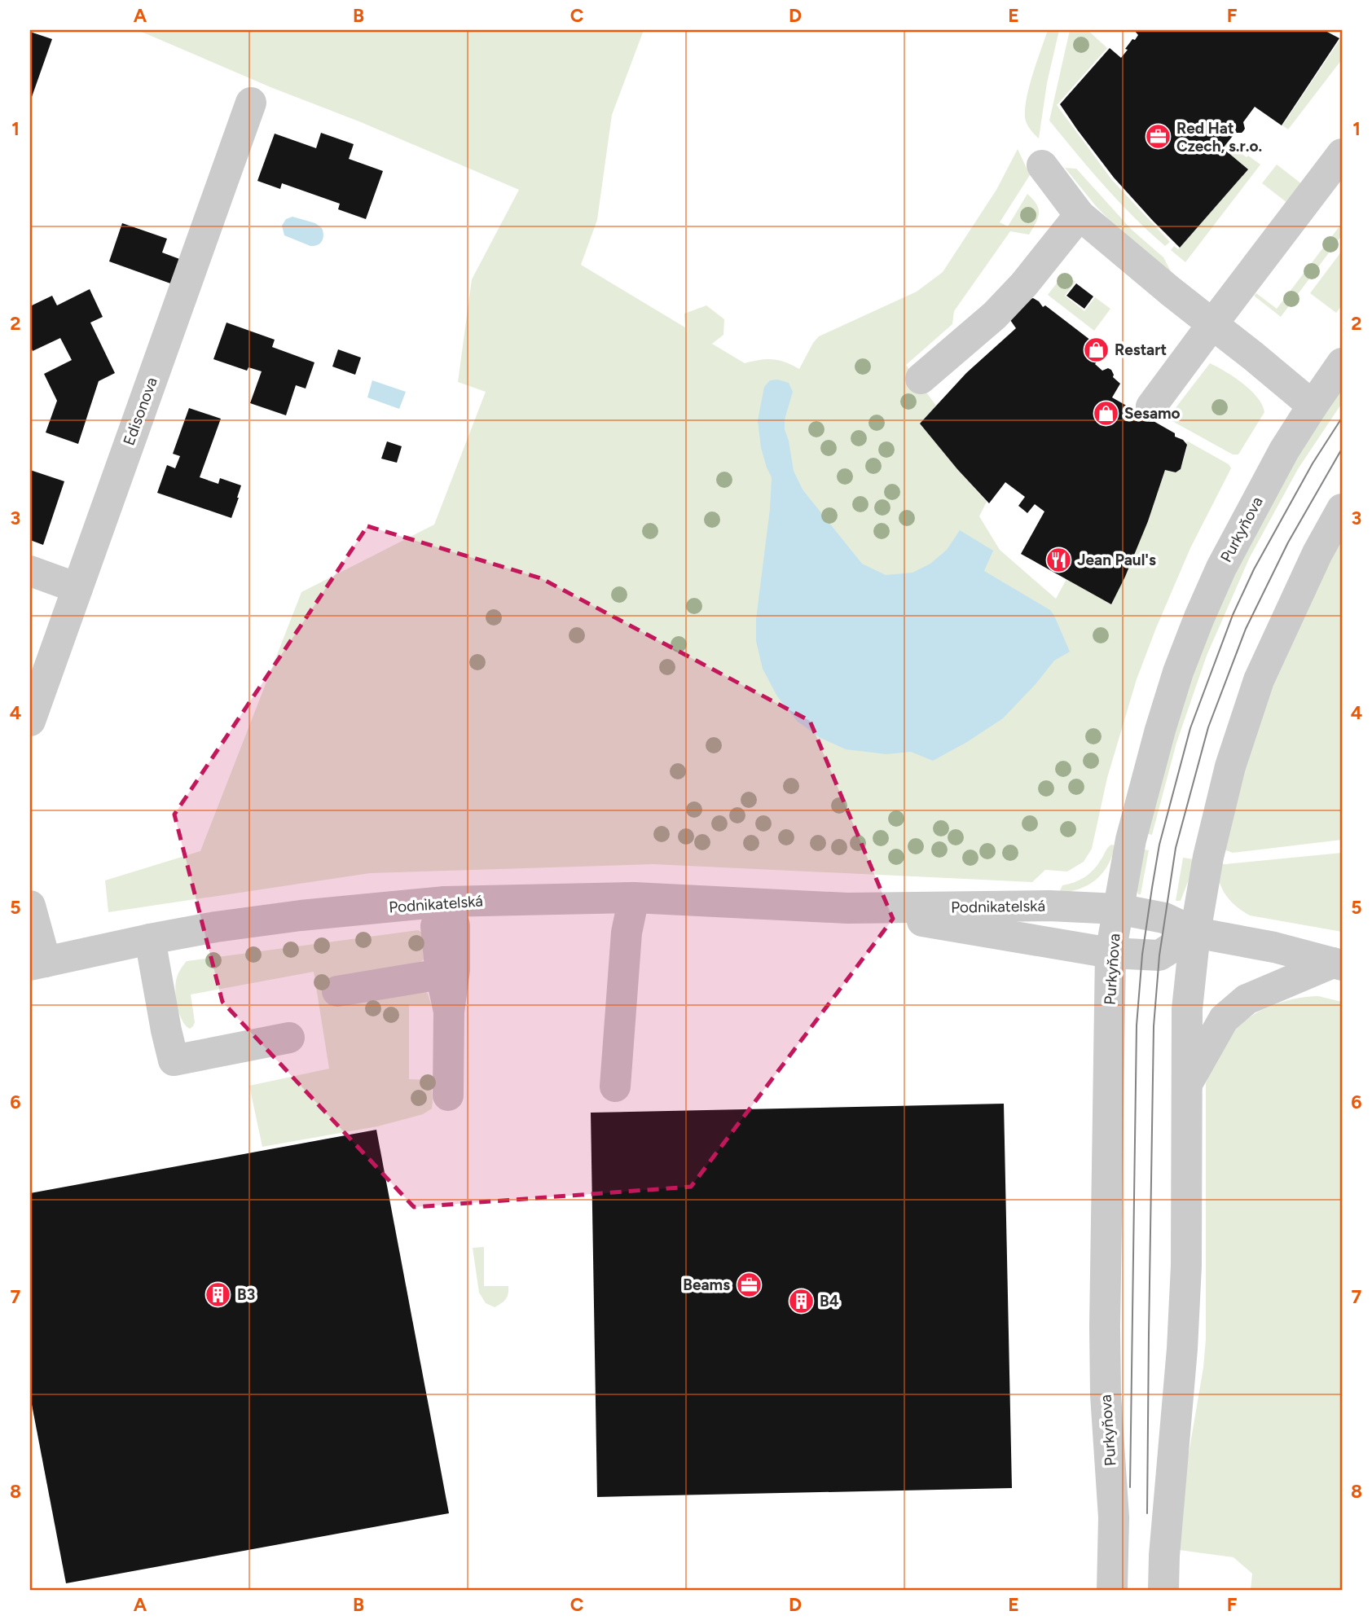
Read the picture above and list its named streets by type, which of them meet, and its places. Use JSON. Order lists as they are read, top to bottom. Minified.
{"streets":{"street":["Edisonova","Purkyňova","Podnikatelská"]},"crossings":[["Purkyňova","Podnikatelská"]],"places":{"office":["Red Hat Czech, s.r.o.","Beams"],"shop":["Restart","Sesamo"],"restaurant":["Jean Paul's"],"building":["B3","B4"]},"grid":{"columns":["A","B","C","D","E","F"],"rows":["1","2","3","4","5","6","7","8"]}}
